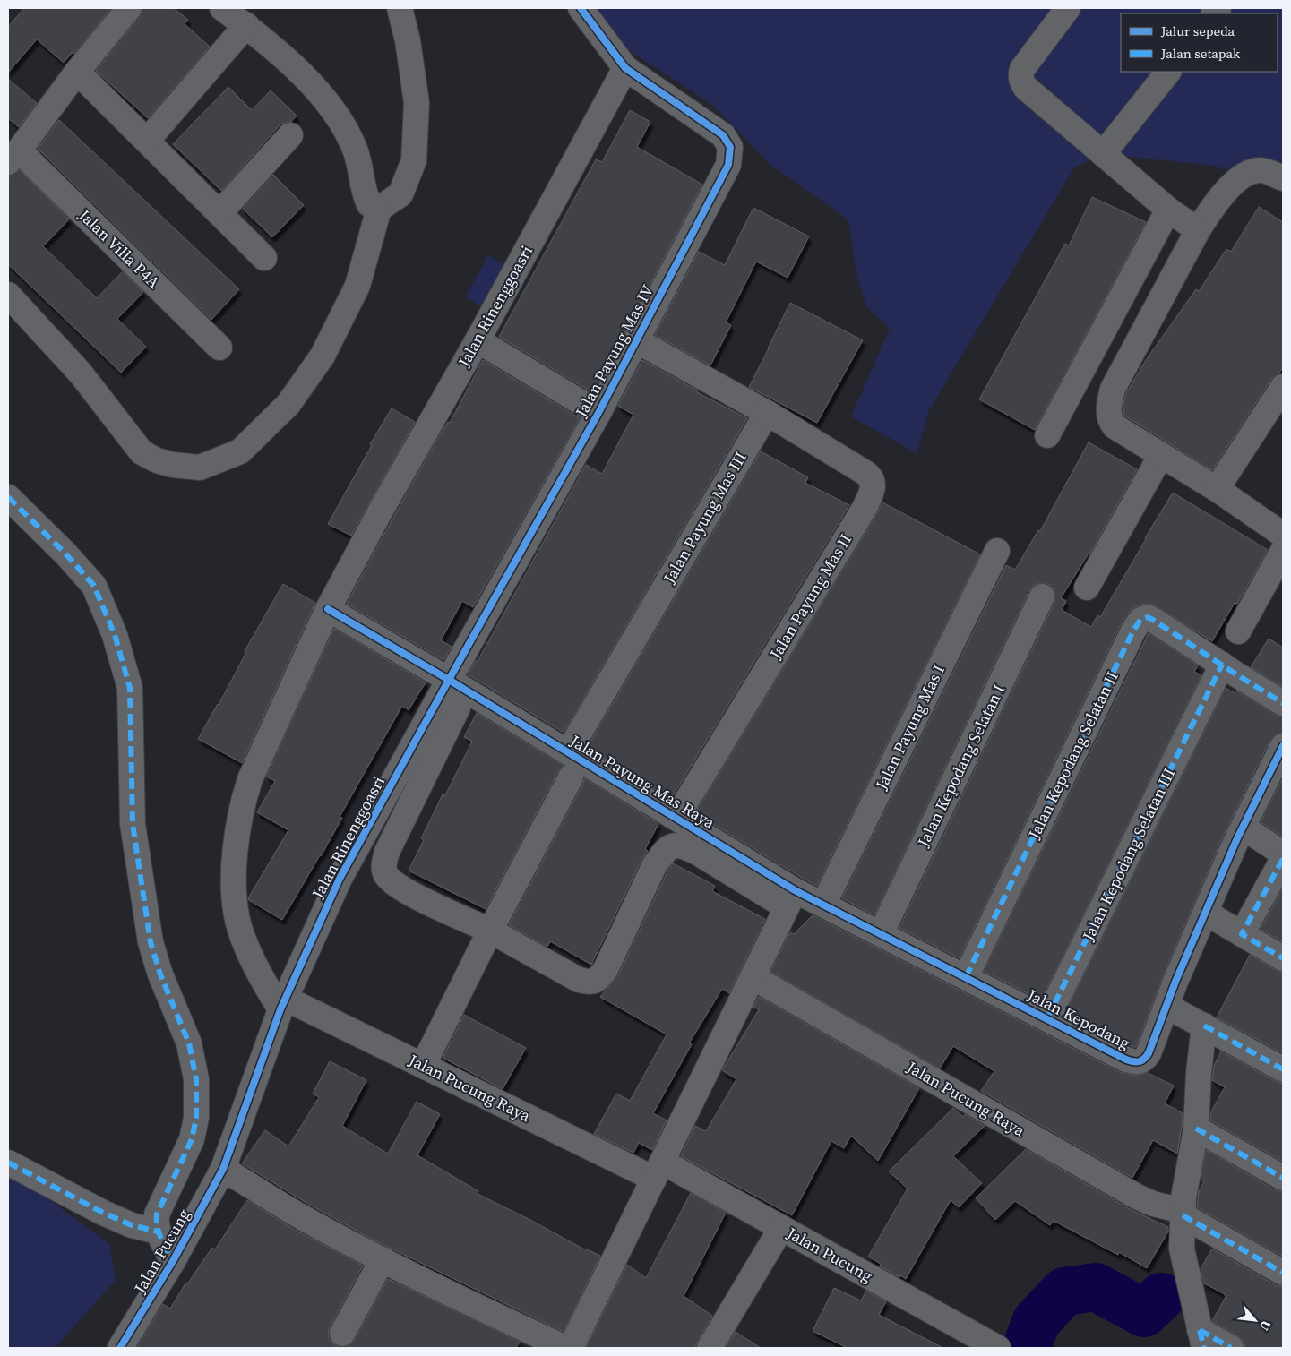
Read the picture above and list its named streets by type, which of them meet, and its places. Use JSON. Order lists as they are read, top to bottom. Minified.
{"streets":{"street":["Jalan Villa P4A","Jalan Rinenggoasri","Jalan Payung Mas IV","Jalan Payung Mas III","Jalan Payung Mas II","Jalan Payung Mas I","Jalan Kepodang Selatan II","Jalan Kepodang Selatan I","Jalan Payung Mas Raya","Jalan Kepodang Selatan III","Jalan Kepodang","Jalan Pucung Raya","Jalan Pucung"]},"crossings":[["Jalan Rinenggoasri","Jalan Payung Mas IV"],["Jalan Rinenggoasri","Jalan Payung Mas Raya"],["Jalan Rinenggoasri","Jalan Pucung Raya"],["Jalan Rinenggoasri","Jalan Pucung"],["Jalan Payung Mas IV","Jalan Payung Mas Raya"],["Jalan Payung Mas III","Jalan Payung Mas II"],["Jalan Payung Mas III","Jalan Payung Mas Raya"],["Jalan Payung Mas II","Jalan Payung Mas Raya"],["Jalan Payung Mas I","Jalan Payung Mas Raya"],["Jalan Payung Mas I","Jalan Kepodang"],["Jalan Kepodang Selatan II","Jalan Kepodang Selatan III"],["Jalan Kepodang Selatan II","Jalan Kepodang"],["Jalan Kepodang Selatan I","Jalan Kepodang"],["Jalan Payung Mas Raya","Jalan Kepodang"],["Jalan Kepodang Selatan III","Jalan Kepodang"],["Jalan Pucung Raya","Jalan Pucung"]],"legend":["Jalur sepeda","Jalan setapak"],"north":"bottom right"}
